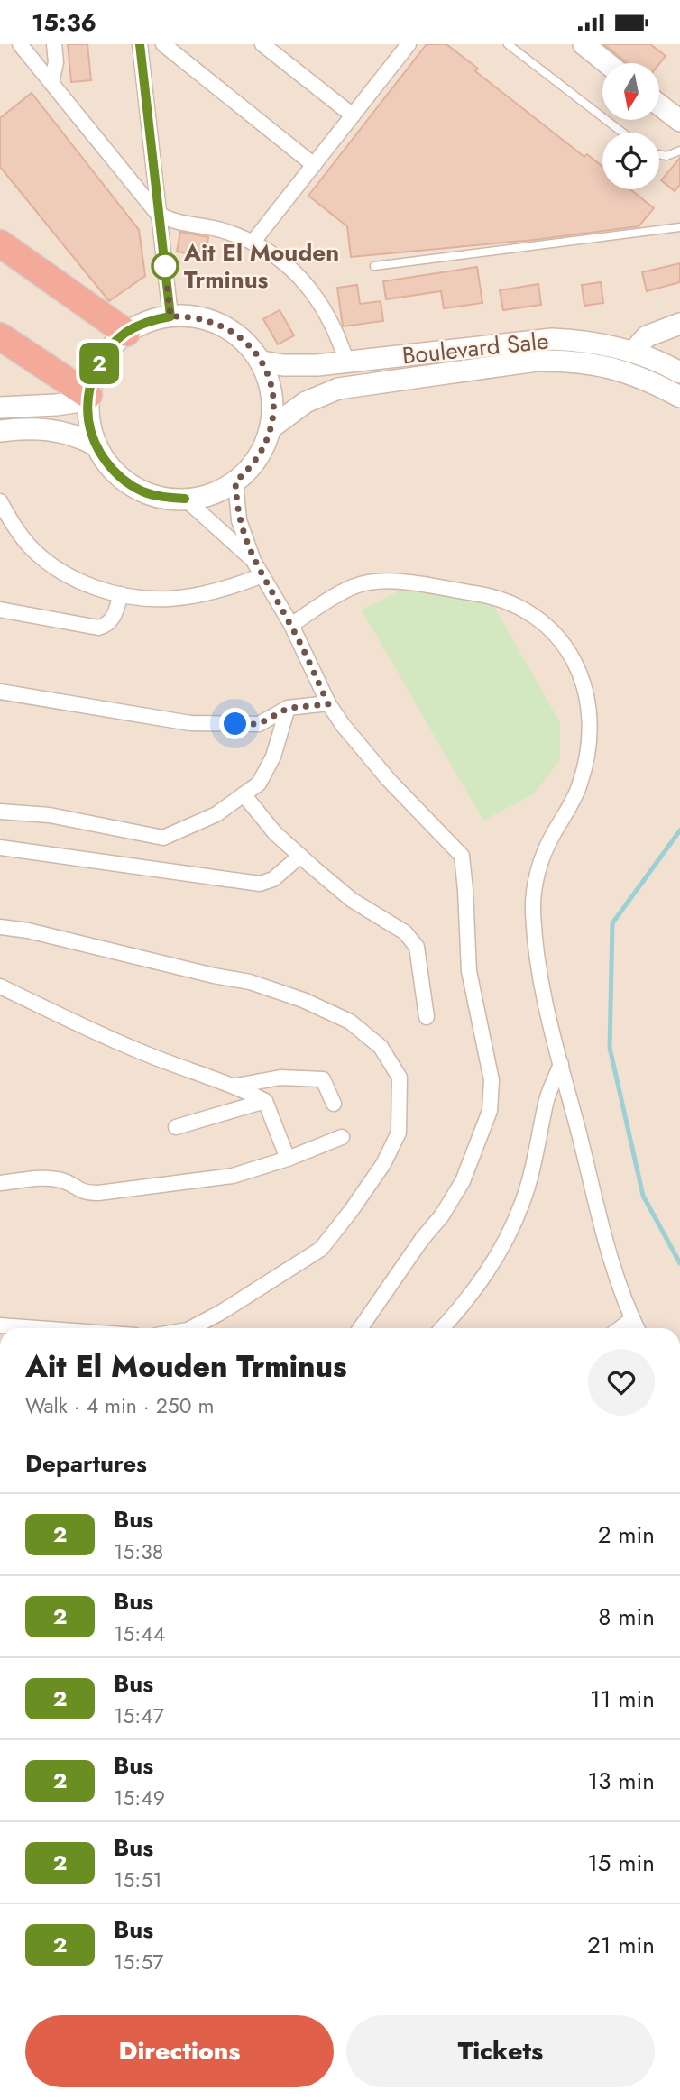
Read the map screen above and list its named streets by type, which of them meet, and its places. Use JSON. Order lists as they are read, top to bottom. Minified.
{"streets":{"street":["Boulevard Sale"]},"places":["Ait El Mouden Trminus"],"lines":["bus line 2"],"north":"bottom","page":{"status":"15:36","on_map":"2","heading":[["Ait El Mouden Trminus","Walk · 4 min · 250 m"],"Departures"],"list":[{"mark":"2","name":"Bus","note":"15:38","value":"2 min"},{"mark":"2","name":"Bus","note":"15:44","value":"8 min"},{"mark":"2","name":"Bus","note":"15:47","value":"11 min"},{"mark":"2","name":"Bus","note":"15:49","value":"13 min"},{"mark":"2","name":"Bus","note":"15:51","value":"15 min"},{"mark":"2","name":"Bus","note":"15:57","value":"21 min"}],"buttons":["Directions","Tickets"]}}
